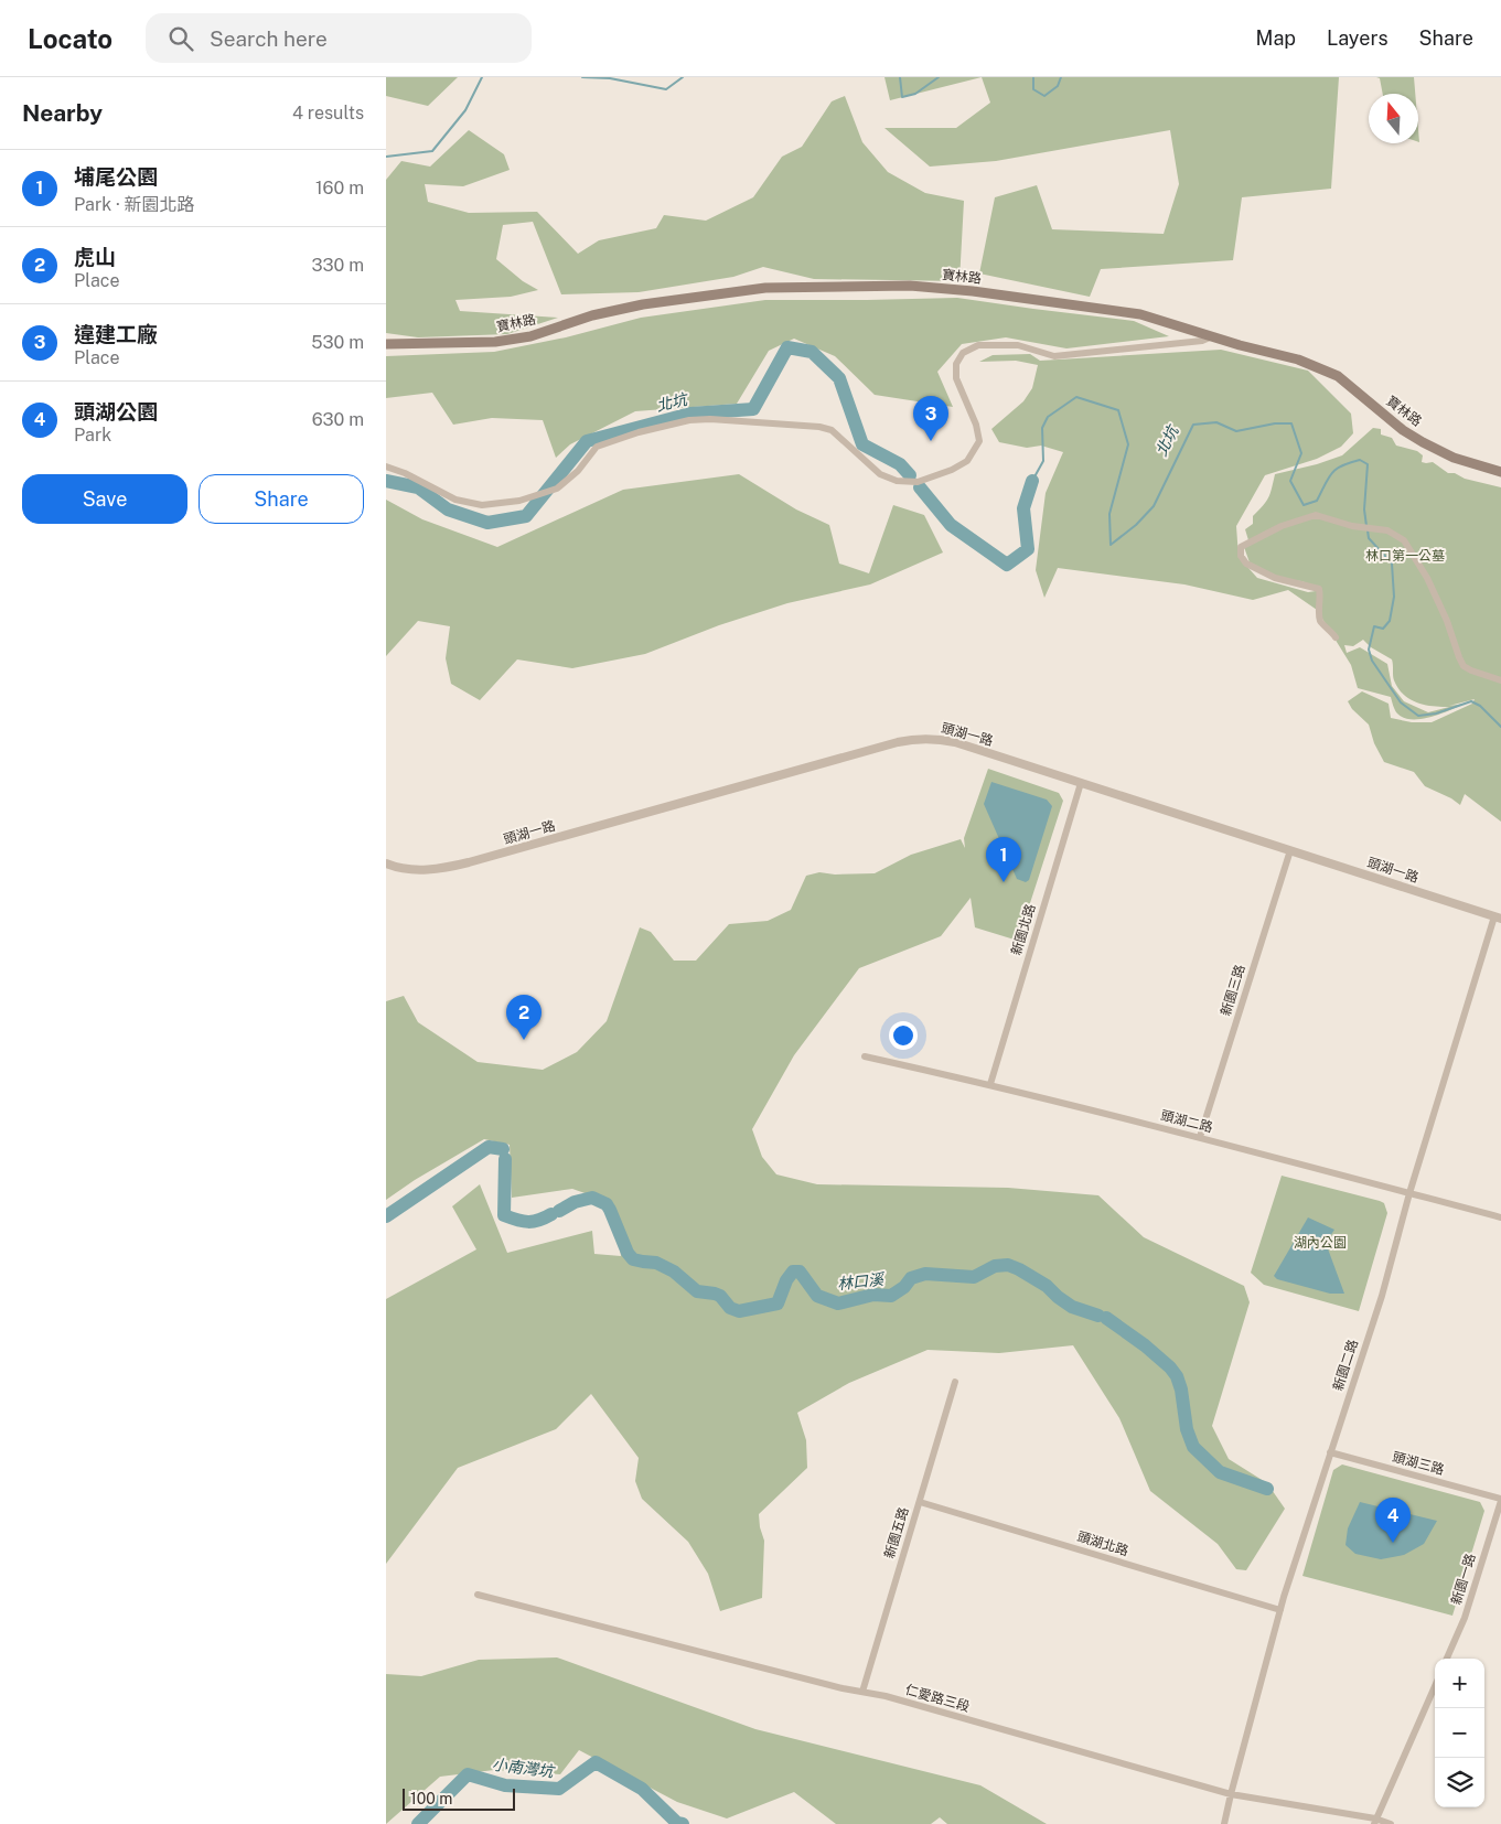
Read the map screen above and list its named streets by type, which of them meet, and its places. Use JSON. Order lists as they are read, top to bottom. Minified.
{"streets":{"main road":["寶林路"],"street":["頭湖一路","新園北路","新園三路","頭湖二路","新園二路","頭湖三路","新園五路","頭湖北路","新園一路","仁愛路三段"]},"crossings":[["頭湖一路","新園北路"],["頭湖一路","新園三路"],["頭湖一路","新園二路"],["新園北路","頭湖二路"],["新園三路","頭湖二路"],["頭湖二路","新園二路"],["新園二路","頭湖三路"],["新園二路","頭湖北路"],["新園二路","仁愛路三段"],["頭湖三路","新園一路"],["新園五路","頭湖北路"],["新園五路","仁愛路三段"]],"water":["北坑","林口溪","小南灣坑"],"parks":["林口第一公墓","湖內公園"],"scale_bar":"100 m","north":"top","page":{"header":"Locato","search":"Search here","nav":["Map","Layers","Share"],"heading":["Nearby","4 results"],"list":[{"mark":"1","name":"埔尾公園","note":"Park · 新園北路","value":"160 m"},{"mark":"2","name":"虎山","note":"Place","value":"330 m"},{"mark":"3","name":"違建工廠","note":"Place","value":"530 m"},{"mark":"4","name":"頭湖公園","note":"Park","value":"630 m"}],"pins":["3","1","2","4"],"buttons":["Save","Share"],"map_buttons":["+","−"],"scale":"100 m"}}
